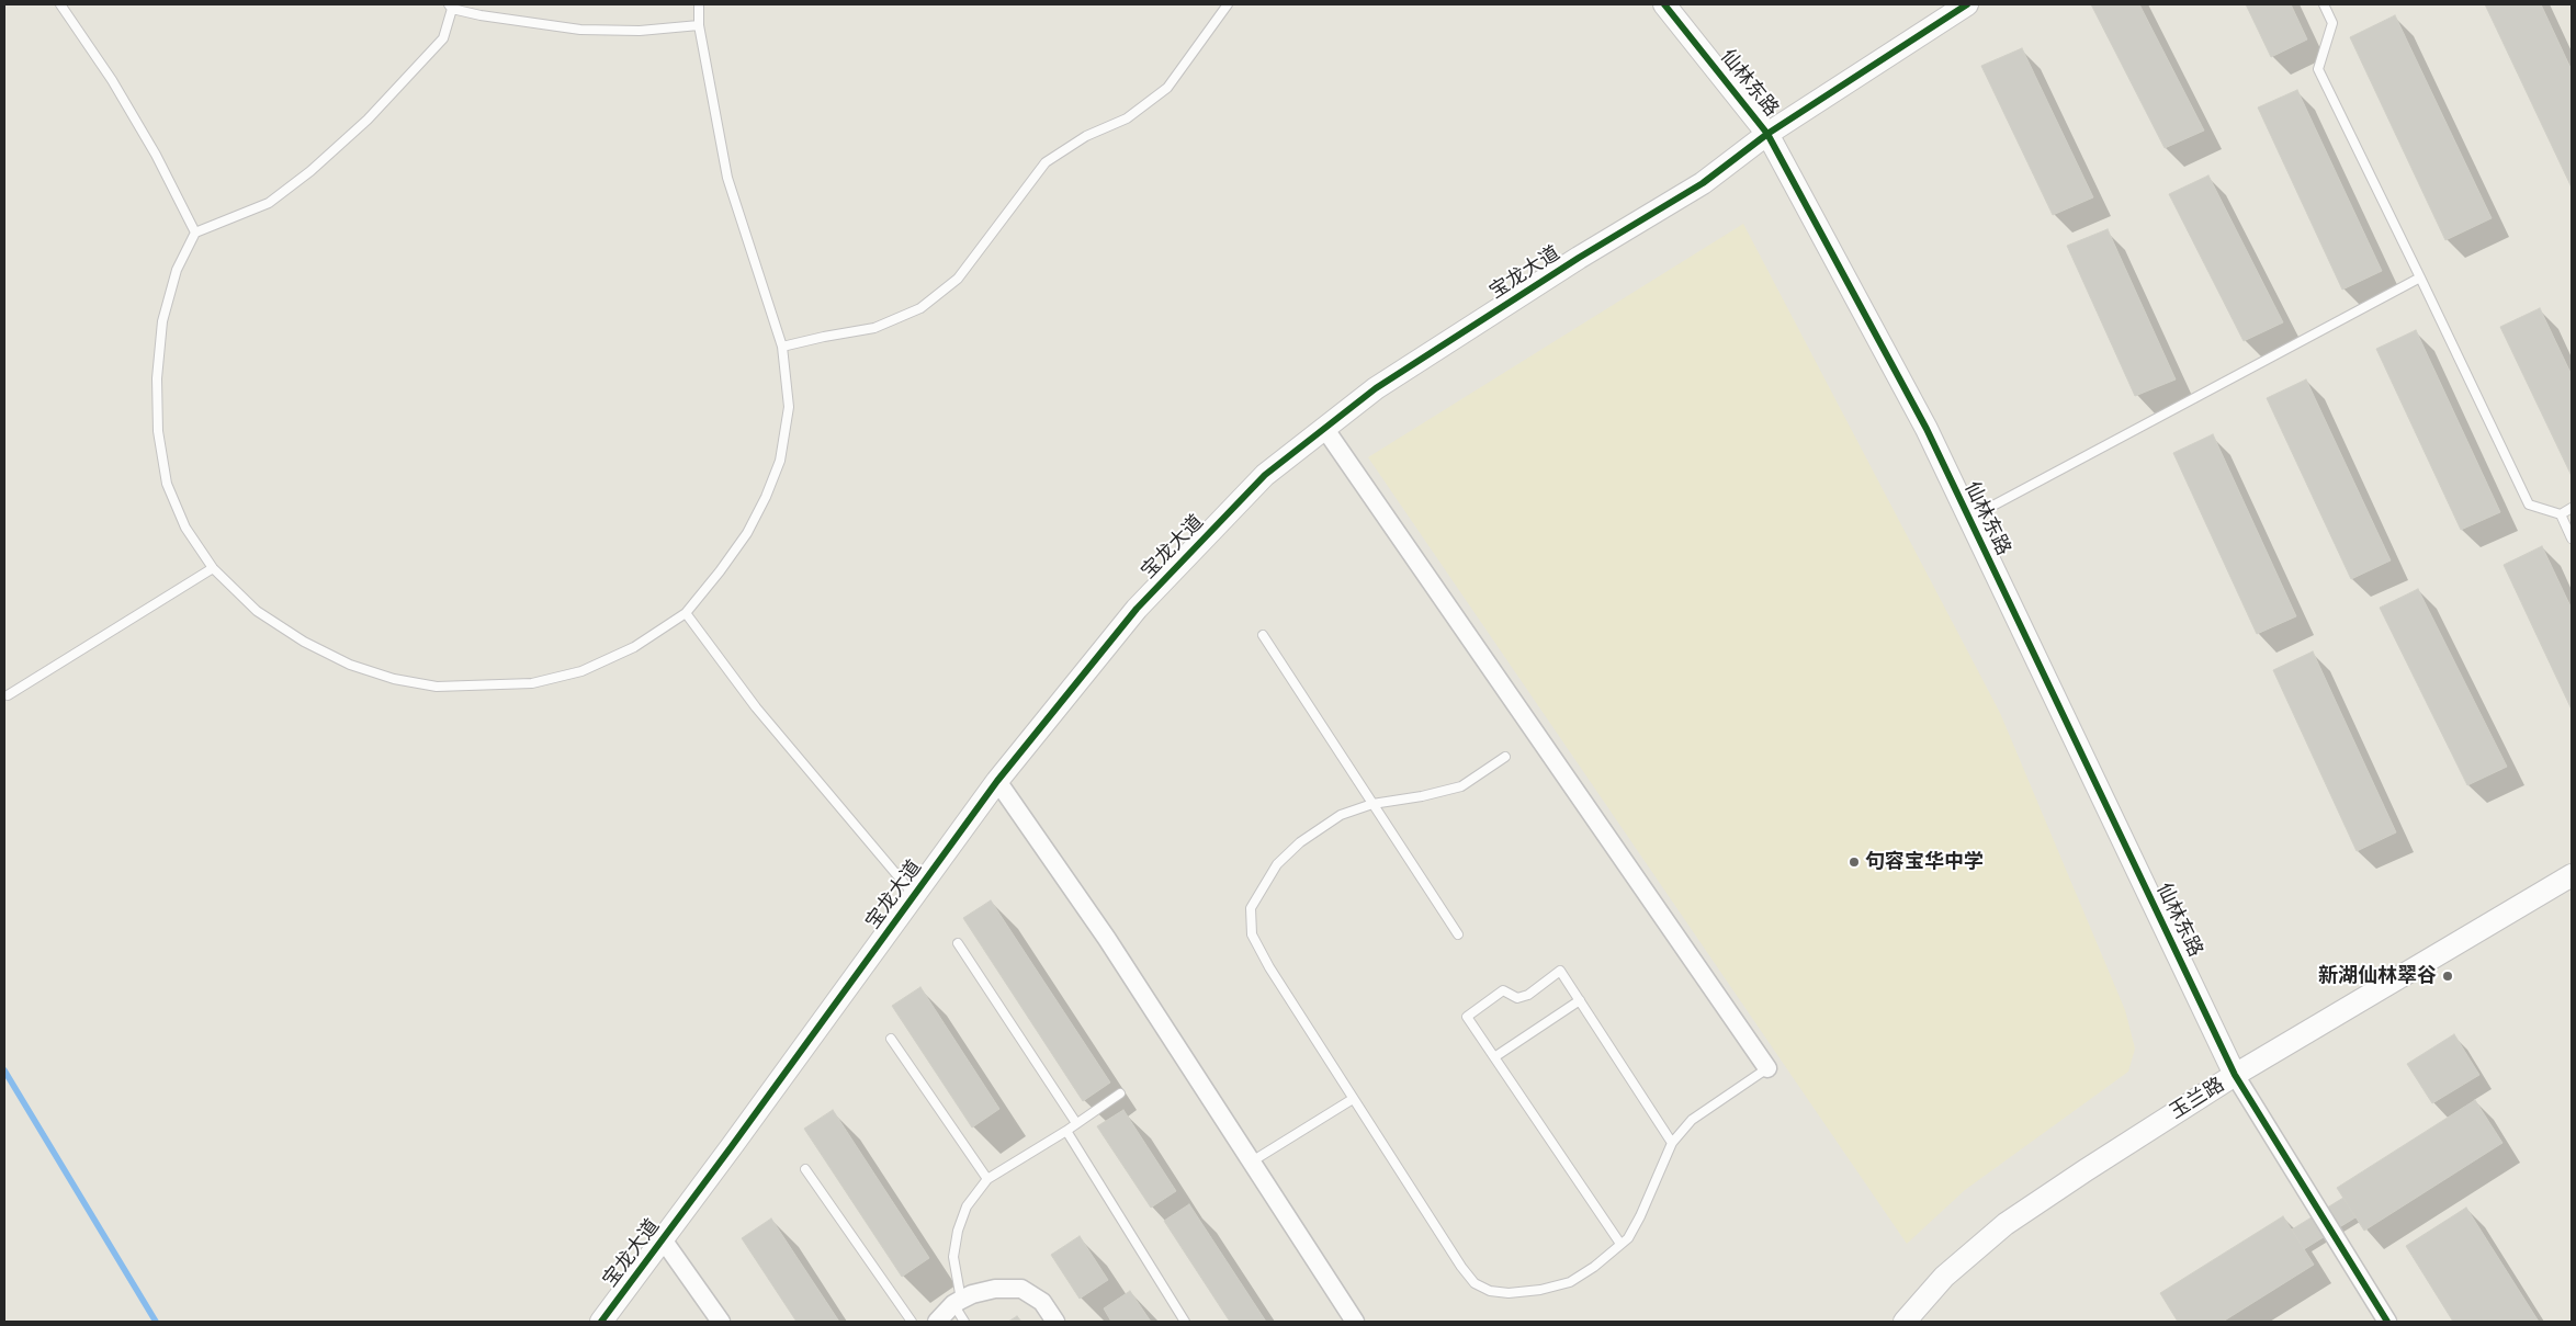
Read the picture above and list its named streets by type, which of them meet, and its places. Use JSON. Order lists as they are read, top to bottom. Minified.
{"streets":{"street":["仙林东路","宝龙大道","玉兰路"]},"crossings":[["仙林东路","宝龙大道"],["仙林东路","玉兰路"]],"places":["句容宝华中学","新湖仙林翠谷"]}
